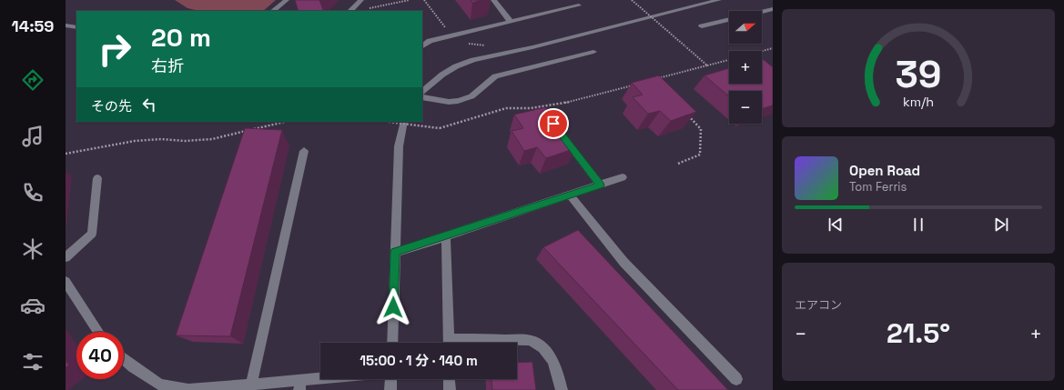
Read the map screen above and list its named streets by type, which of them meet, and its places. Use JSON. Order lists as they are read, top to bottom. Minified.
{"north":"right","page":{"tabs":"14:59","map_buttons":["+","−"],"turn":["20 m","右折"],"then":"その先","song":["Open Road","Tom Ferris"],"tile":"エアコン","heat":["−","21.5°","+"],"limit":"40","trip":"15:00 · 1 分 · 140 m","gauge":["39","km/h"]}}
